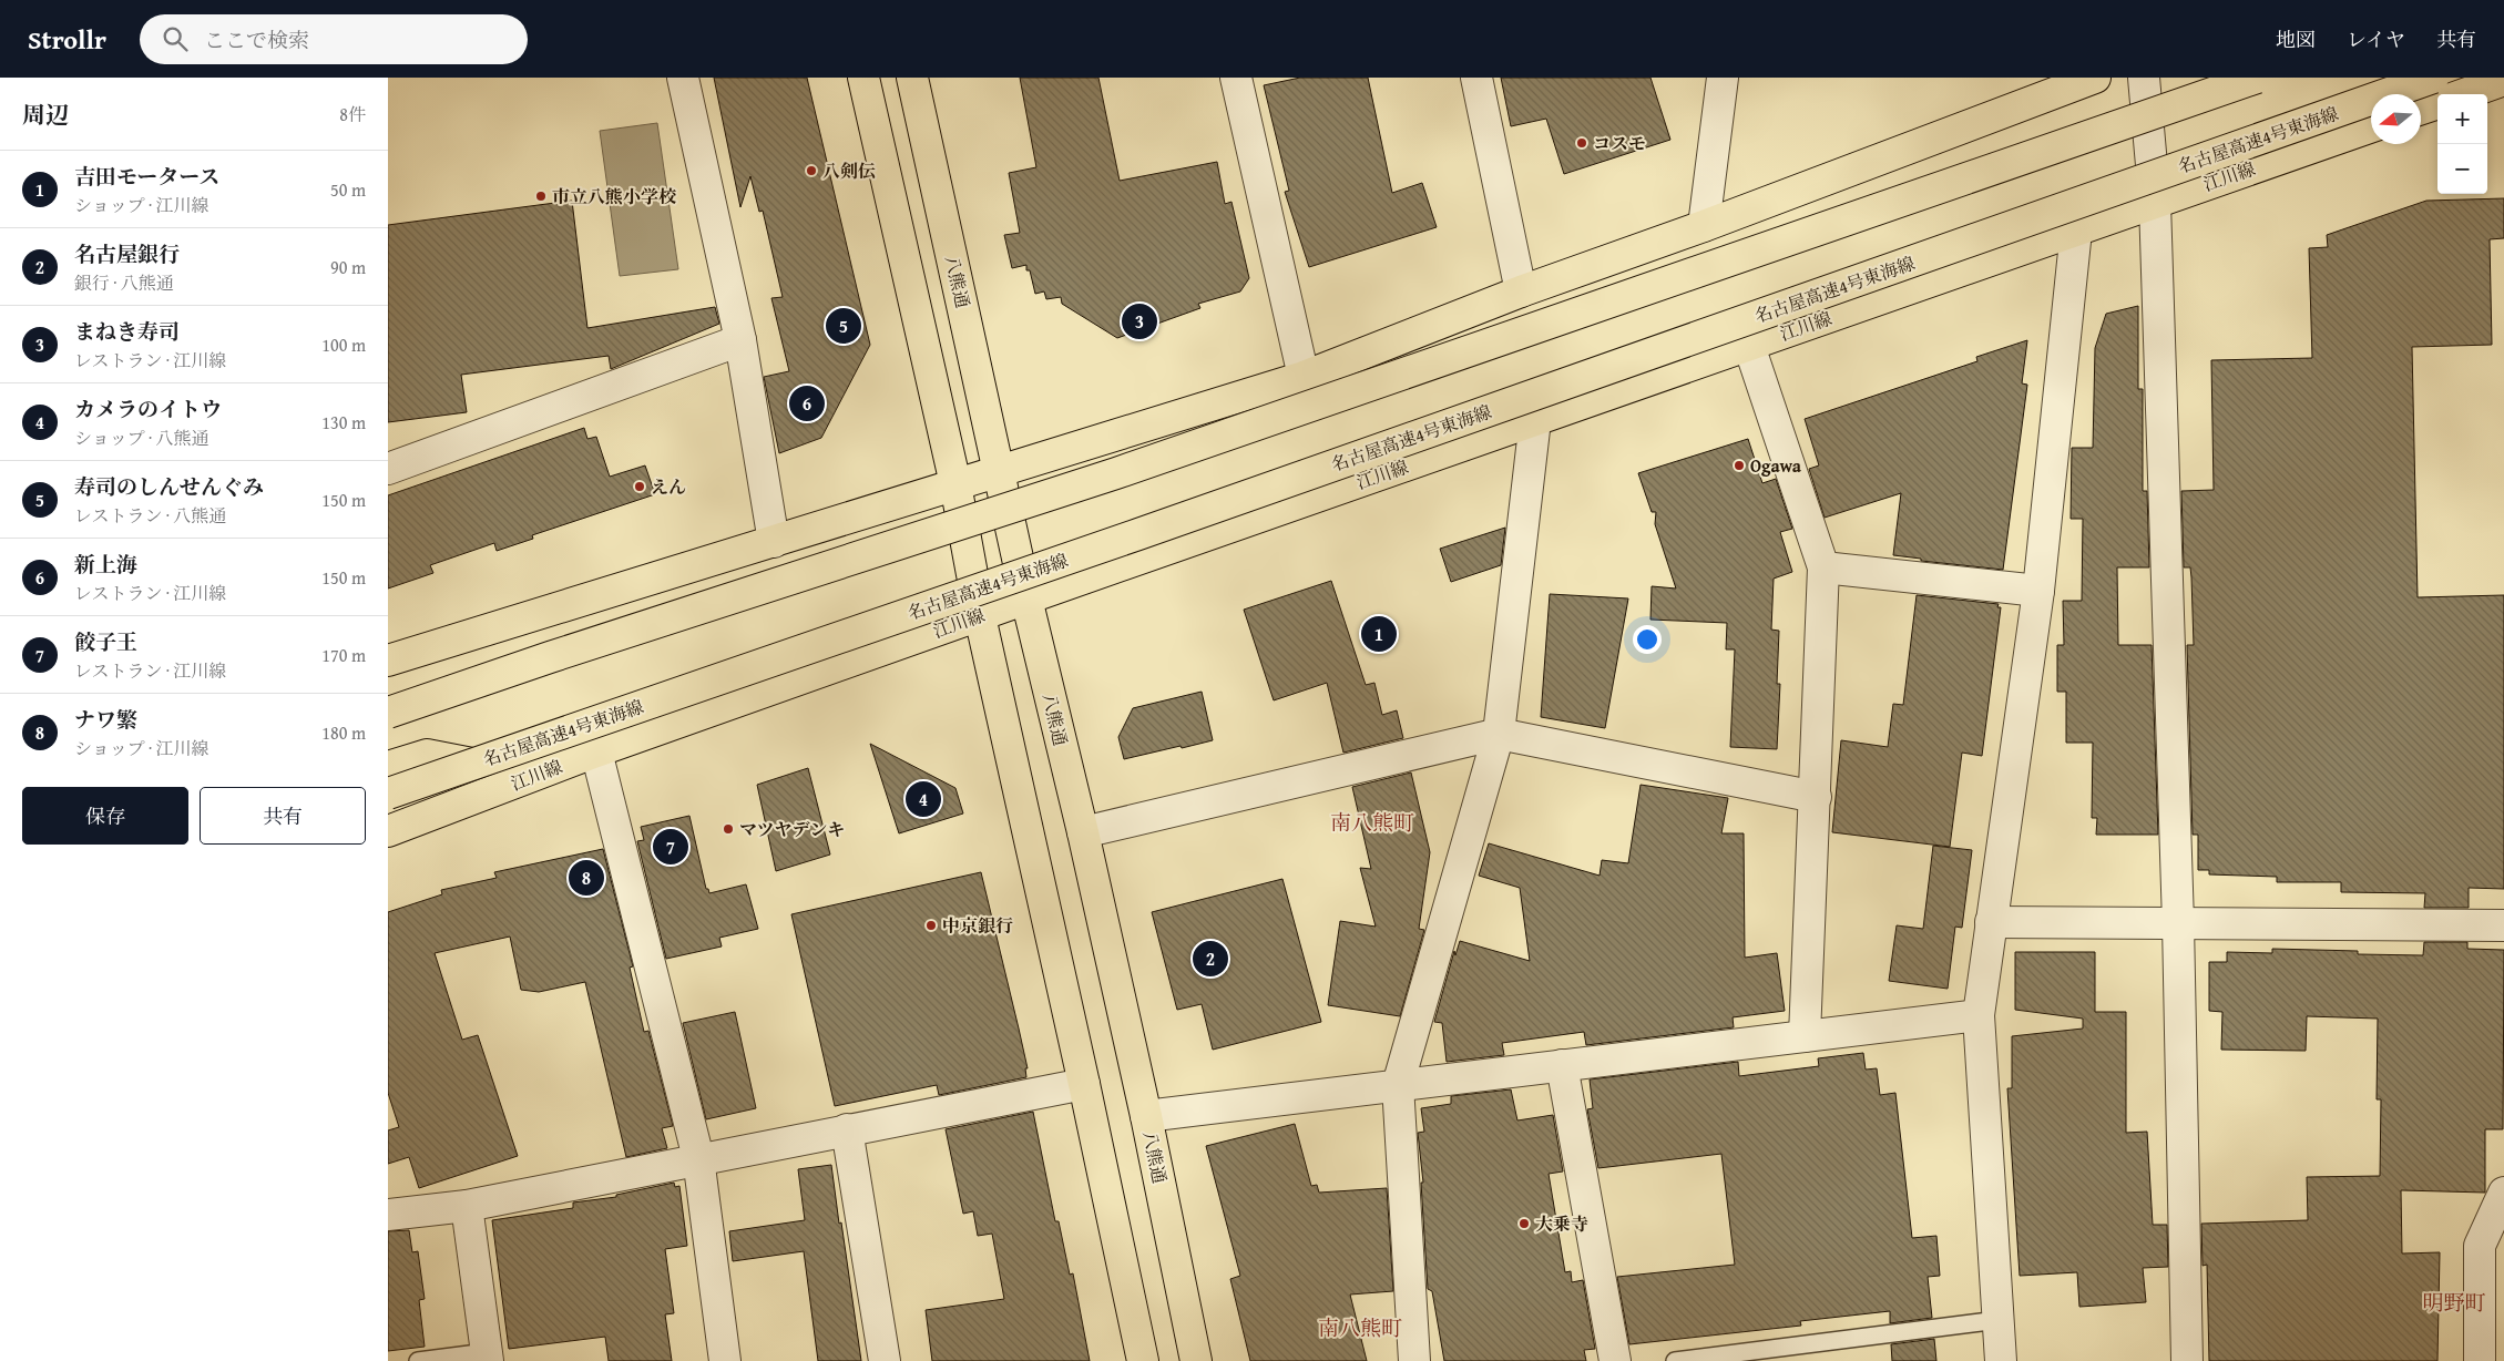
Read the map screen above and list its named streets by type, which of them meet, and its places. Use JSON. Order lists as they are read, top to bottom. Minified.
{"streets":{"main road":["名古屋高速4号東海線","江川線","八熊通"]},"crossings":[["江川線","八熊通"]],"districts":["南八熊町","明野町","南八熊町"],"places":["コスモ","八剣伝","市立八熊小学校","Ogawa","えん","マツヤデンキ","中京銀行","大乗寺"],"north":"left","page":{"header":"Strollr","search":"ここで検索","nav":["地図","レイヤ","共有"],"heading":["周辺","8件"],"map_buttons":["+","−"],"list":[{"mark":"1","name":"吉田モータース","note":"ショップ · 江川線","value":"50 m"},{"mark":"2","name":"名古屋銀行","note":"銀行 · 八熊通","value":"90 m"},{"mark":"3","name":"まねき寿司","note":"レストラン · 江川線","value":"100 m"},{"mark":"4","name":"カメラのイトウ","note":"ショップ · 八熊通","value":"130 m"},{"mark":"5","name":"寿司のしんせんぐみ","note":"レストラン · 八熊通","value":"150 m"},{"mark":"6","name":"新上海","note":"レストラン · 江川線","value":"150 m"},{"mark":"7","name":"餃子王","note":"レストラン · 江川線","value":"170 m"},{"mark":"8","name":"ナワ繁","note":"ショップ · 江川線","value":"180 m"}],"pins":["3","5","6","1","4","7","8","2"],"buttons":["保存","共有"]}}
